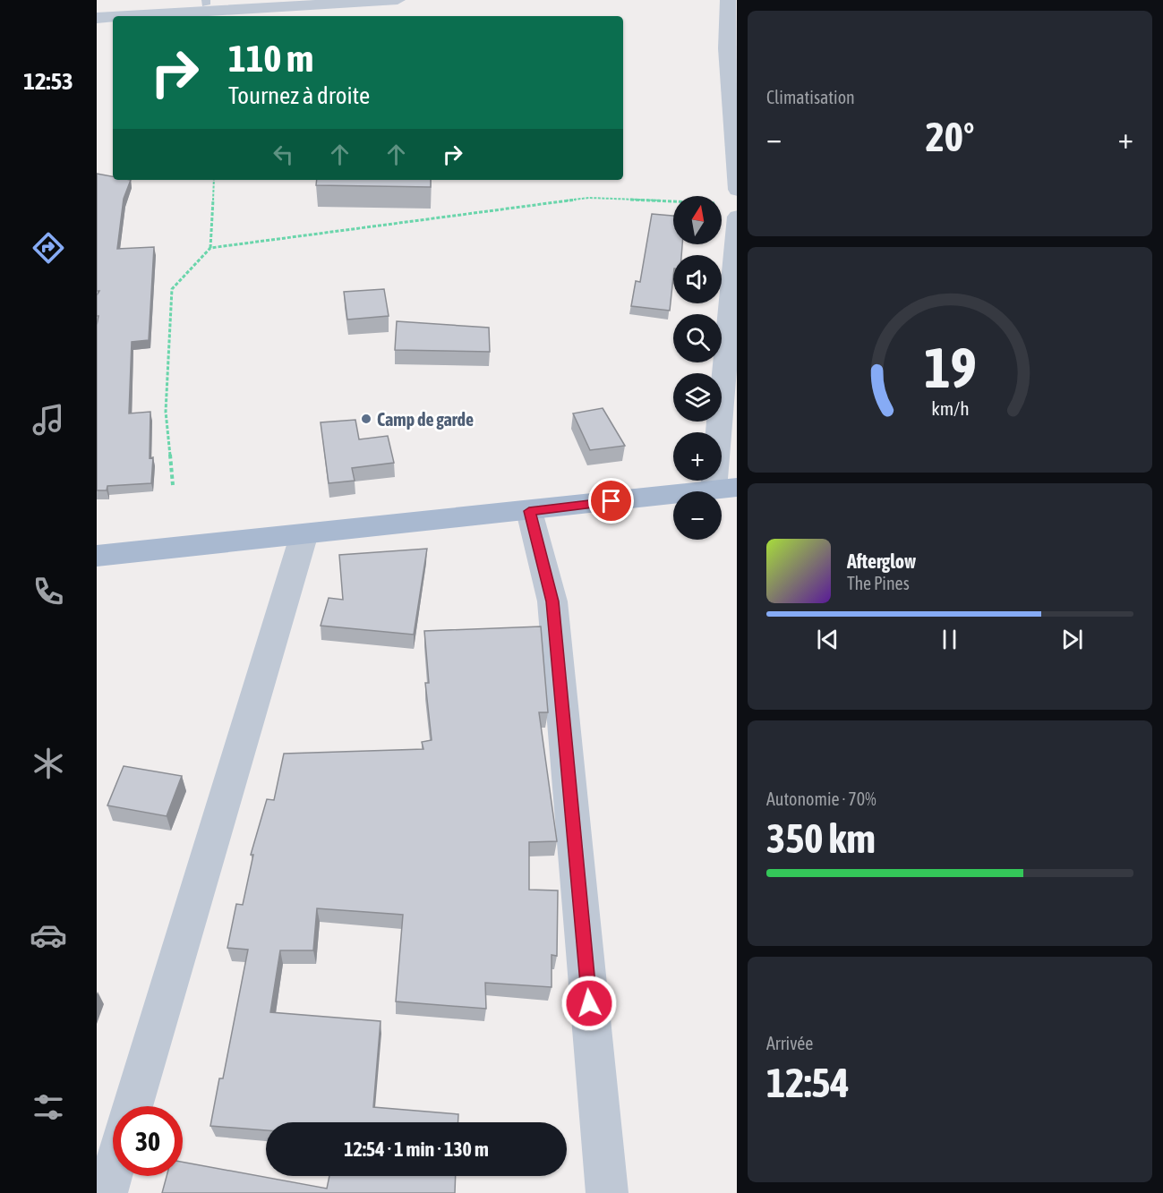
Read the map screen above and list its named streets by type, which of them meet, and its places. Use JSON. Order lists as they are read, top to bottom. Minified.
{"places":["Camp de garde"],"north":"top","page":{"tabs":"12:53","tile":["Climatisation",["Autonomie · 70%","350 km"],["Arrivée","12:54"]],"turn":["110 m","Tournez à droite"],"heat":["−","20°","+"],"map_buttons":["+","−"],"song":["Afterglow","The Pines"],"limit":"30","trip":"12:54 · 1 min · 130 m","gauge":["19","km/h"]}}
